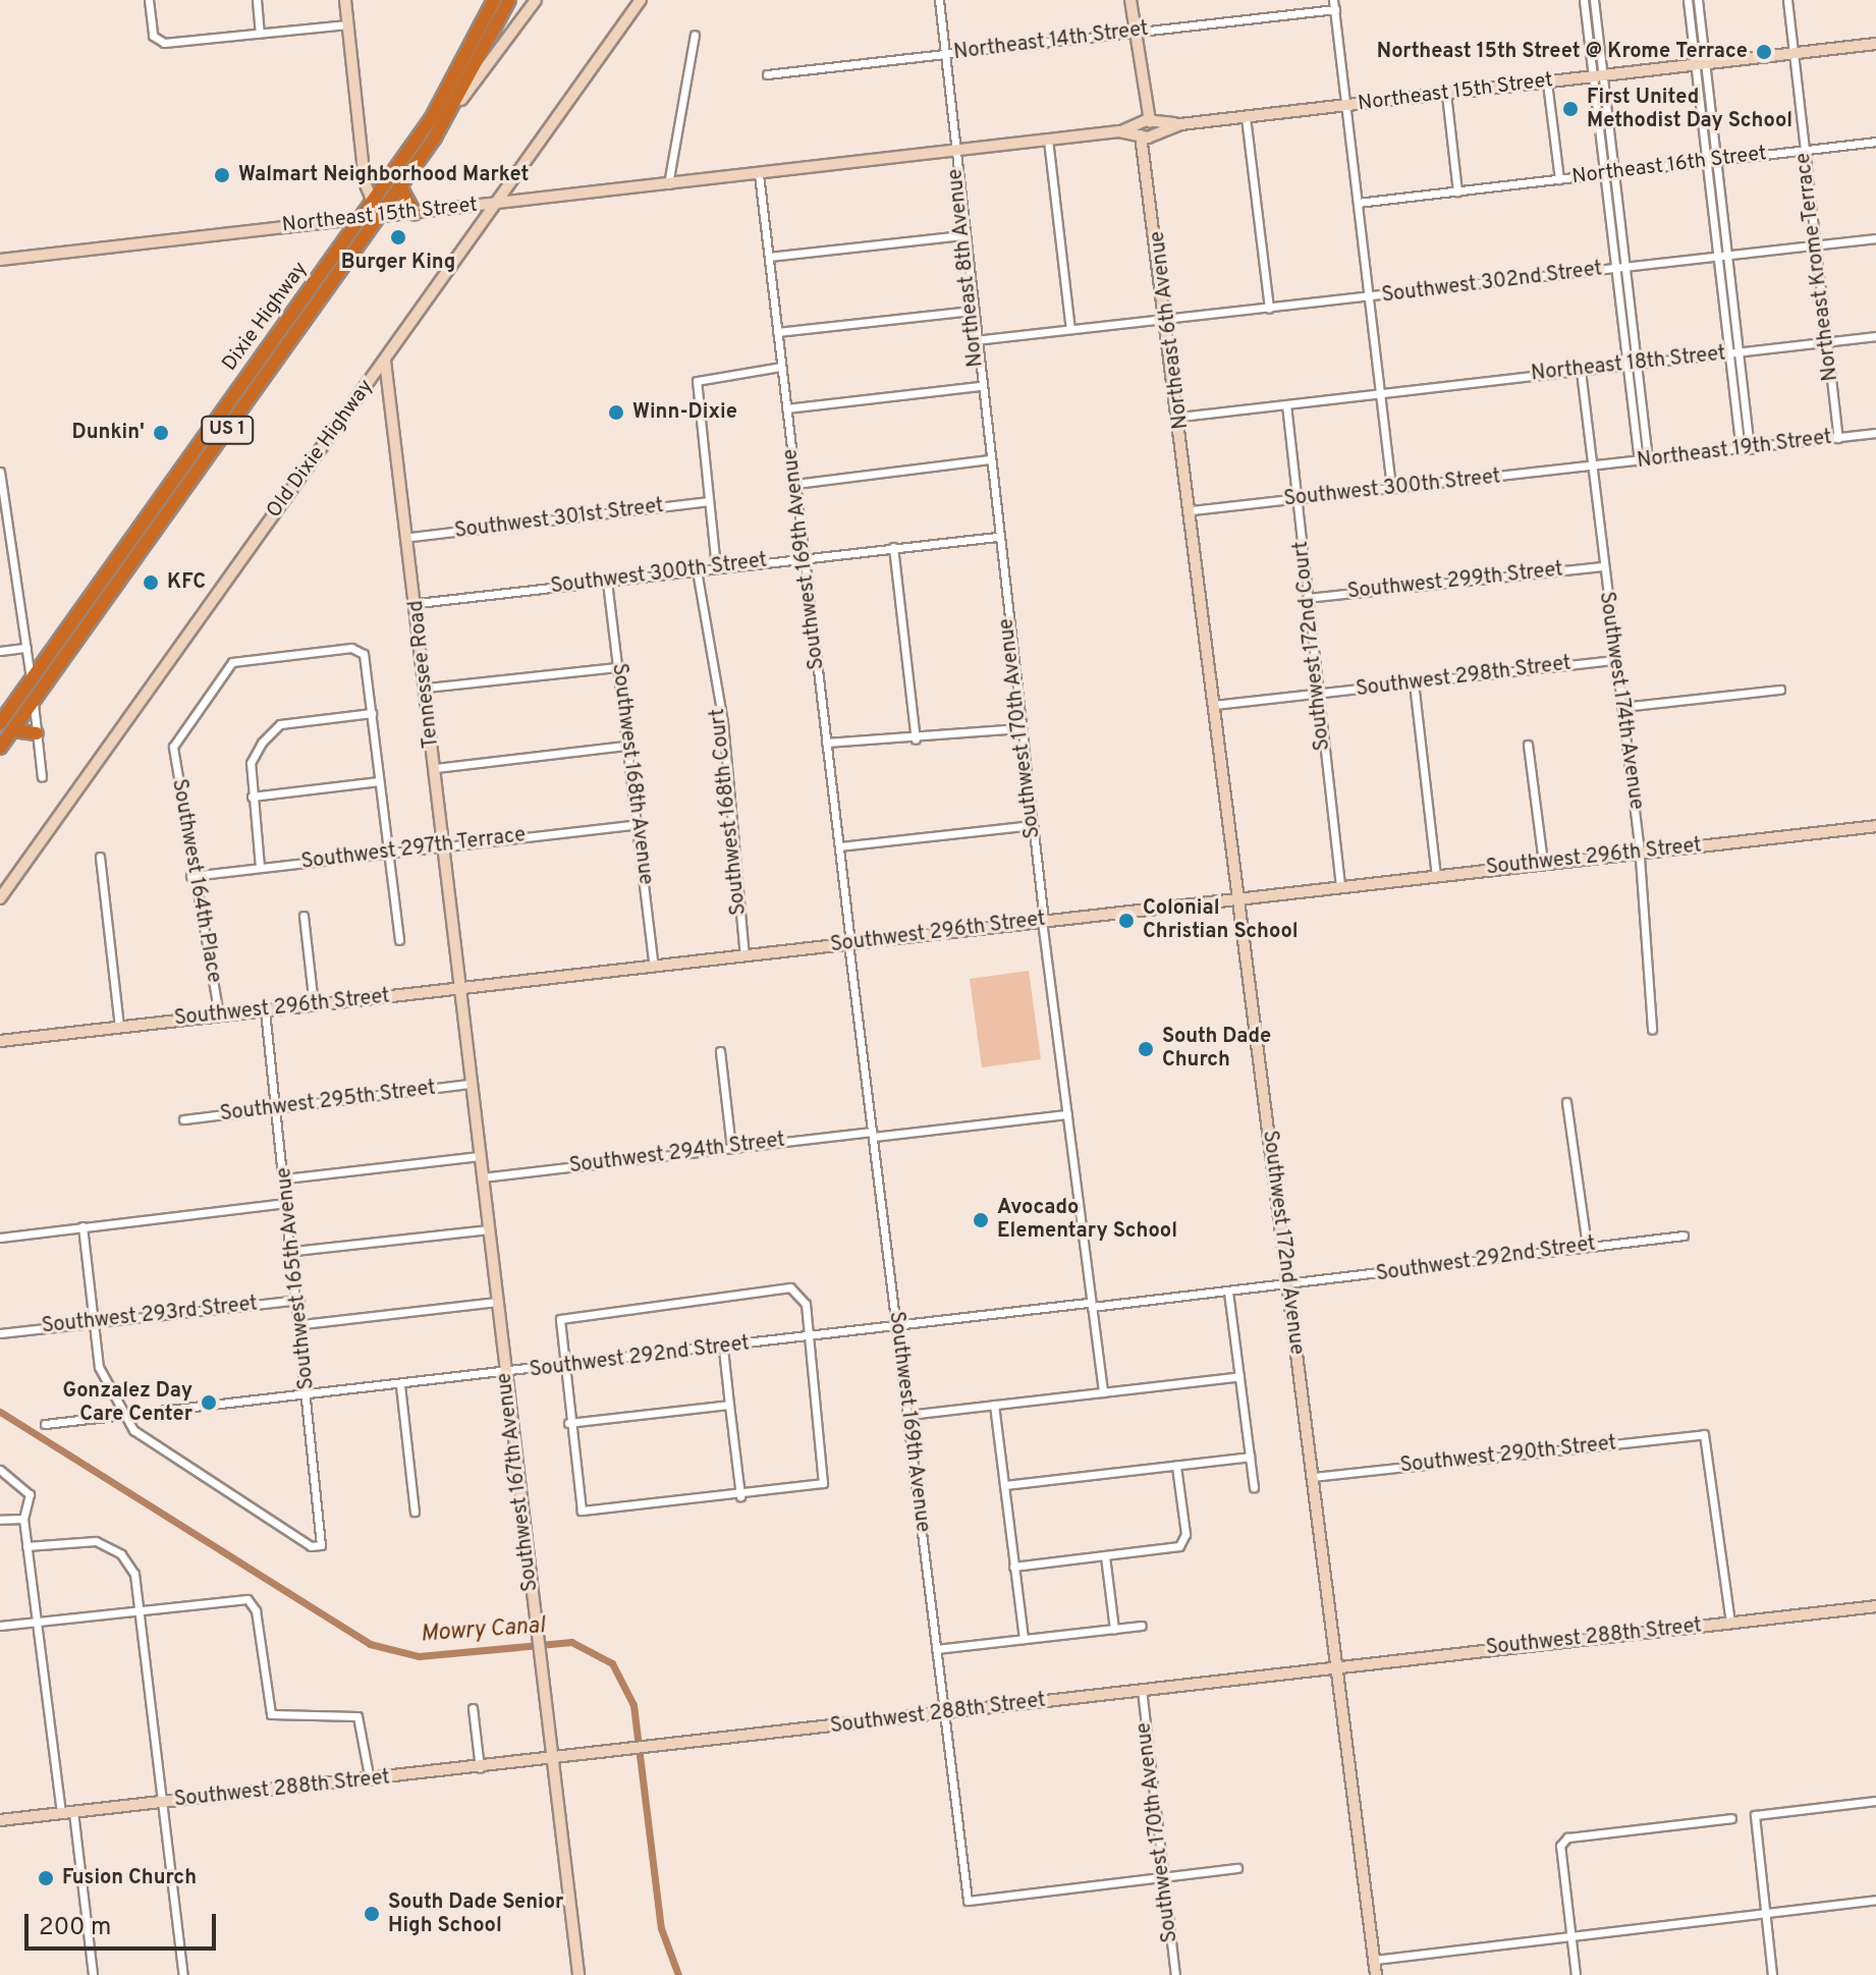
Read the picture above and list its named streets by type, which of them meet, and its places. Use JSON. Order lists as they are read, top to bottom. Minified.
{"streets":{"highway":["Dixie Highway","US 1"],"street":["Northeast 14th Street","Northeast 15th Street","Northeast 16th Street","Northeast Krome Terrace","Northeast 8th Avenue","Southwest 302nd Street","Northeast 6th Avenue","Northeast 18th Street","Old Dixie Highway","Northeast 19th Street","Southwest 300th Street","Southwest 301st Street","Southwest 169th Avenue","Southwest 299th Street","Southwest 172nd Court","Tennessee Road","Southwest 298th Street","Southwest 174th Avenue","Southwest 170th Avenue","Southwest 168th Avenue","Southwest 168th Court","Southwest 297th Terrace","Southwest 296th Street","Southwest 164th Place","Southwest 295th Street","Southwest 294th Street","Southwest 172nd Avenue","Southwest 292nd Street","Southwest 165th Avenue","Southwest 293rd Street","Southwest 290th Street","Southwest 167th Avenue","Southwest 288th Street"]},"crossings":[["Northeast 14th Street","Northeast 8th Avenue"],["Northeast 15th Street","Northeast Krome Terrace"],["Northeast 15th Street","Northeast 8th Avenue"],["Northeast 15th Street","Dixie Highway"],["Northeast 15th Street","Northeast 6th Avenue"],["Northeast 15th Street","Old Dixie Highway"],["Northeast 15th Street","Southwest 169th Avenue"],["Northeast 16th Street","Northeast Krome Terrace"],["Northeast Krome Terrace","Southwest 302nd Street"],["Northeast Krome Terrace","Northeast 18th Street"],["Northeast Krome Terrace","Northeast 19th Street"],["Northeast 8th Avenue","Southwest 302nd Street"],["Northeast 8th Avenue","Southwest 300th Street"],["Northeast 8th Avenue","Southwest 170th Avenue"],["Southwest 302nd Street","Northeast 6th Avenue"],["Dixie Highway","US 1"],["Northeast 6th Avenue","Southwest 300th Street"],["Northeast 6th Avenue","Southwest 172nd Avenue"],["Northeast 18th Street","Southwest 174th Avenue"],["Old Dixie Highway","Tennessee Road"],["Northeast 19th Street","Southwest 300th Street"],["Northeast 19th Street","Southwest 174th Avenue"],["Southwest 300th Street","Southwest 169th Avenue"],["Southwest 300th Street","Southwest 172nd Court"],["Southwest 300th Street","Tennessee Road"],["Southwest 300th Street","Southwest 174th Avenue"],["Southwest 300th Street","Southwest 170th Avenue"],["Southwest 300th Street","Southwest 168th Avenue"],["Southwest 300th Street","Southwest 168th Court"],["Southwest 300th Street","Southwest 172nd Avenue"],["Southwest 301st Street","Tennessee Road"],["Southwest 169th Avenue","Southwest 170th Avenue"],["Southwest 169th Avenue","Southwest 296th Street"],["Southwest 169th Avenue","Southwest 294th Street"],["Southwest 169th Avenue","Southwest 292nd Street"],["Southwest 169th Avenue","Southwest 288th Street"],["Southwest 299th Street","Southwest 172nd Court"],["Southwest 299th Street","Southwest 174th Avenue"],["Southwest 172nd Court","Southwest 298th Street"],["Southwest 172nd Court","Southwest 296th Street"],["Tennessee Road","Southwest 297th Terrace"],["Tennessee Road","Southwest 296th Street"],["Tennessee Road","Southwest 167th Avenue"],["Southwest 298th Street","Southwest 174th Avenue"],["Southwest 298th Street","Southwest 172nd Avenue"],["Southwest 174th Avenue","Southwest 296th Street"],["Southwest 170th Avenue","Southwest 296th Street"],["Southwest 170th Avenue","Southwest 294th Street"],["Southwest 170th Avenue","Southwest 292nd Street"],["Southwest 170th Avenue","Southwest 288th Street"],["Southwest 168th Avenue","Southwest 297th Terrace"],["Southwest 168th Avenue","Southwest 296th Street"],["Southwest 168th Court","Southwest 296th Street"],["Southwest 297th Terrace","Southwest 164th Place"],["Southwest 296th Street","Southwest 164th Place"],["Southwest 296th Street","Southwest 172nd Avenue"],["Southwest 296th Street","Southwest 165th Avenue"],["Southwest 296th Street","Southwest 167th Avenue"],["Southwest 295th Street","Southwest 165th Avenue"],["Southwest 295th Street","Southwest 167th Avenue"],["Southwest 294th Street","Southwest 167th Avenue"],["Southwest 172nd Avenue","Southwest 292nd Street"],["Southwest 172nd Avenue","Southwest 290th Street"],["Southwest 172nd Avenue","Southwest 288th Street"],["Southwest 292nd Street","Southwest 165th Avenue"],["Southwest 292nd Street","Southwest 167th Avenue"],["Southwest 165th Avenue","Southwest 293rd Street"],["Southwest 290th Street","Southwest 288th Street"],["Southwest 167th Avenue","Southwest 288th Street"]],"water":["Mowry Canal"],"places":["Northeast 15th Street @ Krome Terrace","First United Methodist Day School","Walmart Neighborhood Market","Burger King","Winn-Dixie","Dunkin'","KFC","Colonial Christian School","South Dade Church","Avocado Elementary School","Gonzalez Day Care Center","Fusion Church","South Dade Senior High School"],"scale_bar":"200 m"}
